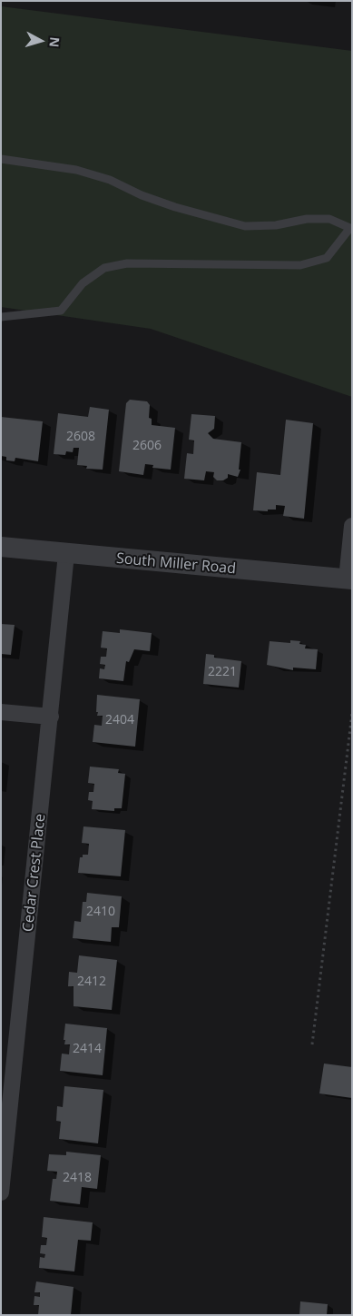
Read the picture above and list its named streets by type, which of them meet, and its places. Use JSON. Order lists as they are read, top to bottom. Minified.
{"streets":{"street":["South Miller Road","Cedar Crest Place"]},"crossings":[["South Miller Road","Cedar Crest Place"]],"house_numbers":["2608","2606","2221","2404","2410","2412","2414","2418"],"north":"right"}
